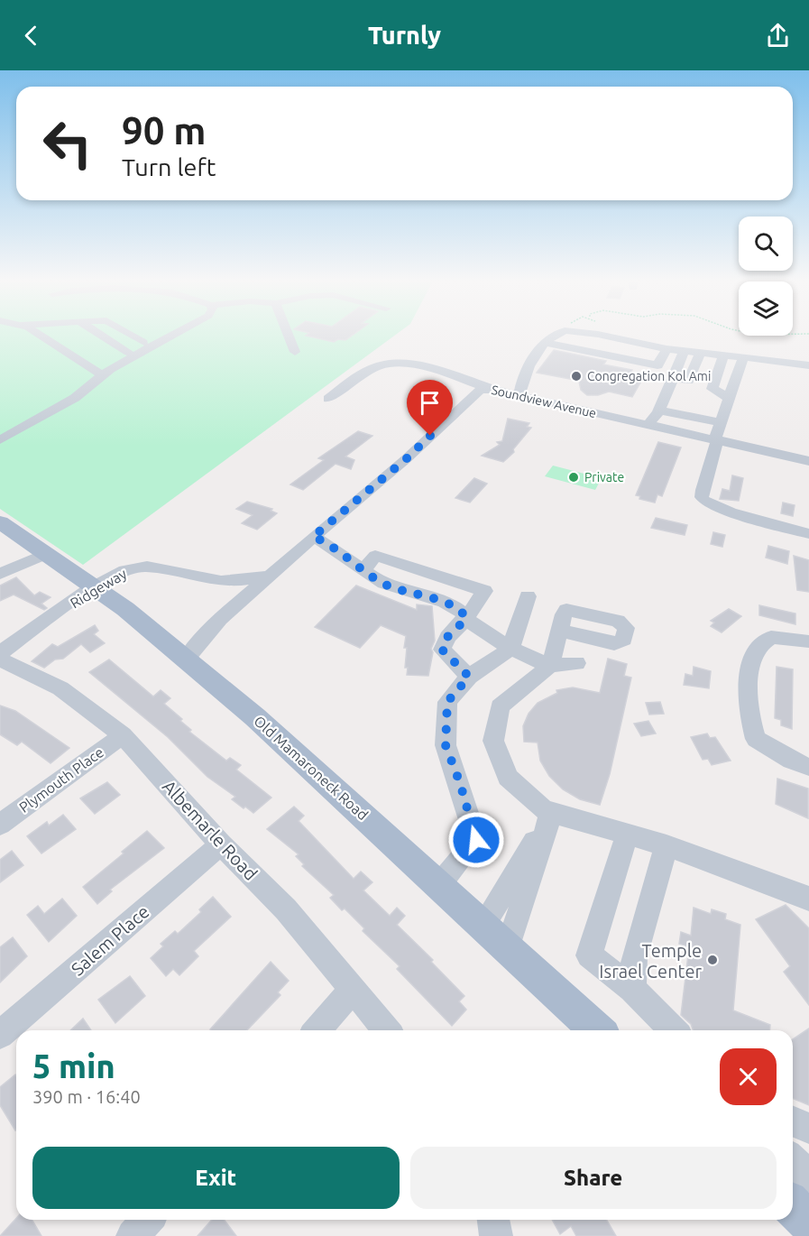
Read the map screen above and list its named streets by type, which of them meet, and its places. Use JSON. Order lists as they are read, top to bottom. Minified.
{"streets":{"main road":["Old Mamaroneck Road"],"street":["Soundview Avenue","Ridgeway","Plymouth Place","Albemarle Road","Salem Place"]},"crossings":[["Soundview Avenue","Ridgeway"],["Soundview Avenue","Old Mamaroneck Road"],["Ridgeway","Old Mamaroneck Road"],["Plymouth Place","Albemarle Road"],["Albemarle Road","Salem Place"]],"places":["Congregation Kol Ami","Private","Temple Israel Center"],"page":{"header":"Turnly","turn":["90 m","Turn left"],"heading":["5 min","390 m · 16:40"],"buttons":["Exit","Share"]}}
